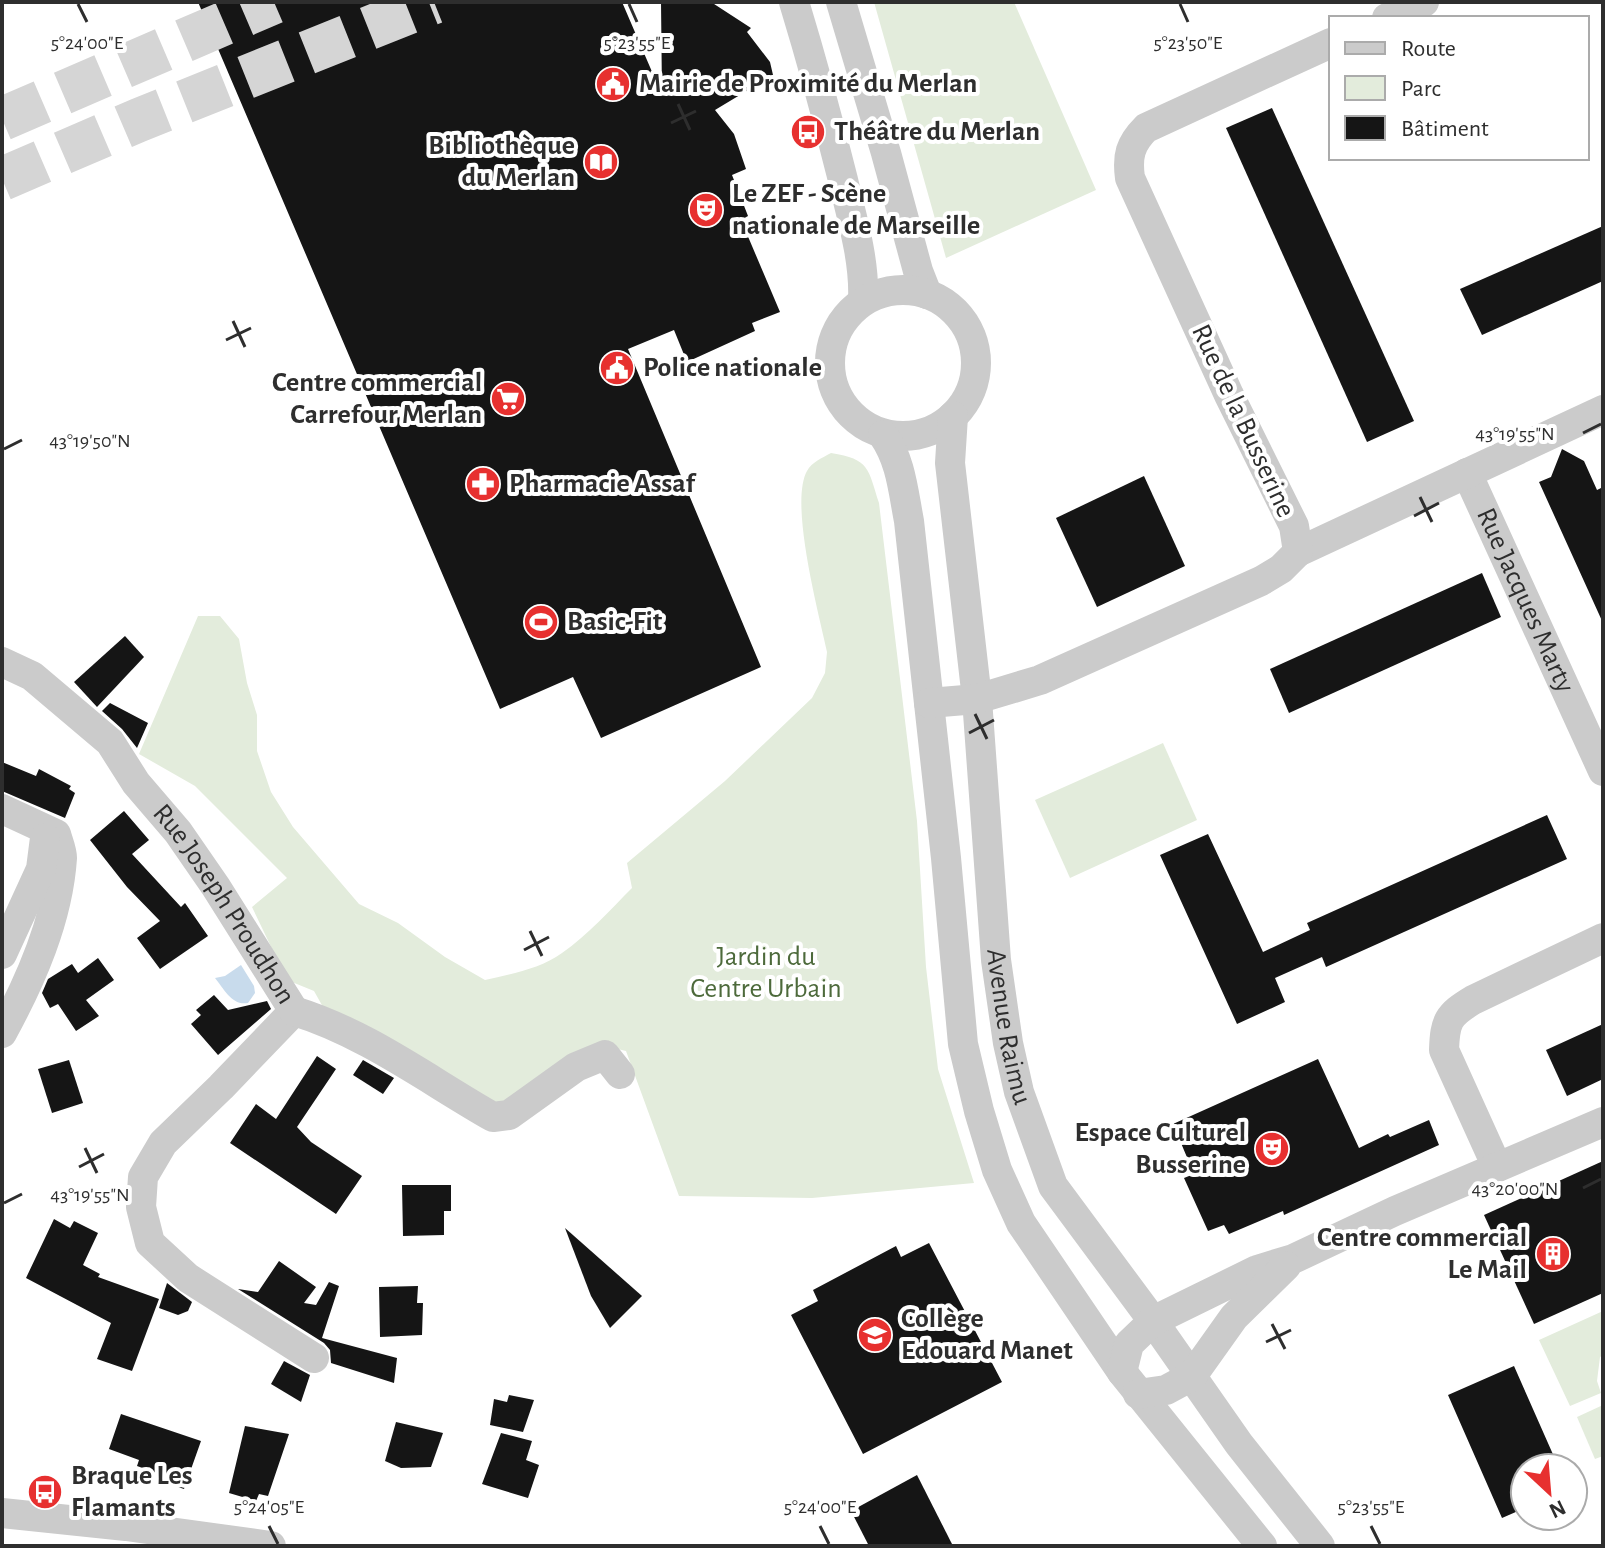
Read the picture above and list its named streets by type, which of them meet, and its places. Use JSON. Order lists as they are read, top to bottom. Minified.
{"streets":{"street":["Rue de la Busserine","Rue Jacques Marty","Rue Joseph Proudhon","Avenue Raimu"]},"crossings":[["Rue de la Busserine","Avenue Raimu"]],"parks":["Jardin du Centre Urbain"],"places":{"public building":["Mairie de Proximité du Merlan","Police nationale"],"bus stop":["Théâtre du Merlan","Braque Les Flamants"],"library":["Bibliothèque du Merlan"],"theatre":["Le ZEF - Scène nationale de Marseille","Espace Culturel Busserine"],"supermarket":["Centre commercial Carrefour Merlan"],"pharmacy":["Pharmacie Assaf"],"sports":["Basic-Fit"],"building":["Centre commercial Le Mail"],"school or university":["Collège Edouard Manet"]},"legend":["Route","Parc","Bâtiment"],"north":"bottom right","coordinates":["5°24'00\"E","5°23'55\"E","5°23'50\"E","43°19'55\"N","43°19'50\"N","43°20'00\"N","5°24'05\"E"]}
